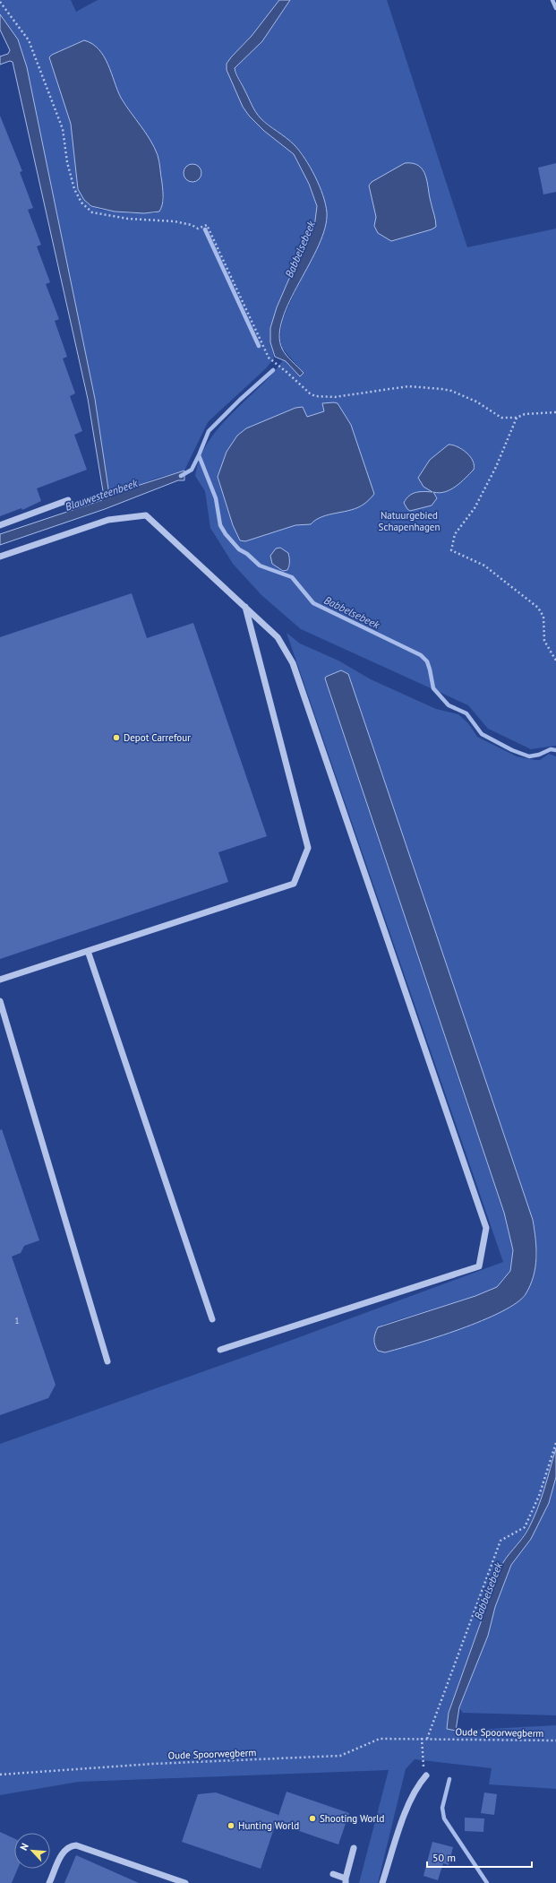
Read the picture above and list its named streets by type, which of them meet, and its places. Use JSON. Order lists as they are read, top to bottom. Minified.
{"streets":{"path":["Oude Spoorwegberm"]},"water":["Babbelsebeek","Blauwesteenbeek"],"parks":["Natuurgebied Schapenhagen"],"places":["Depot Carrefour","Shooting World","Hunting World"],"house_numbers":["1"],"scale_bar":"50 m","north":"top left"}
